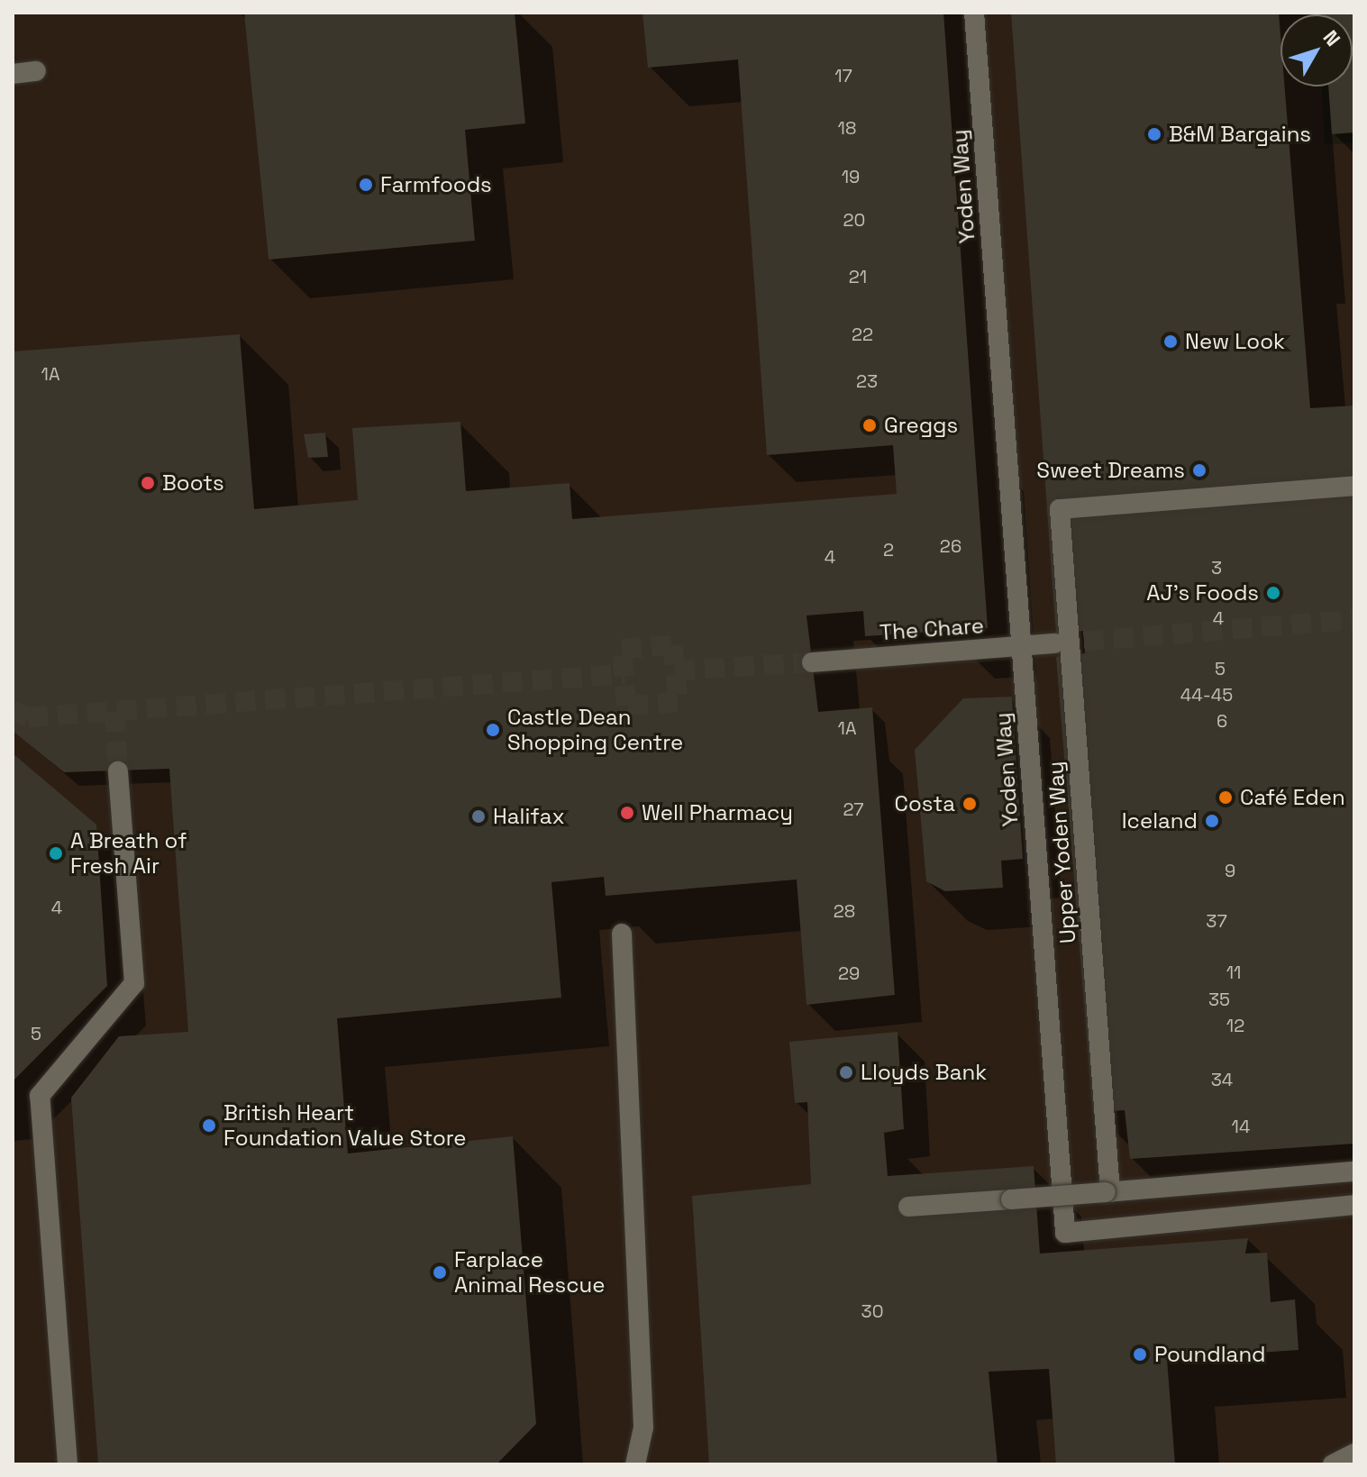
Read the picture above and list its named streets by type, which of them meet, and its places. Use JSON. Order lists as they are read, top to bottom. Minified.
{"streets":{"street":["Yoden Way","The Chare","Upper Yoden Way"]},"crossings":[["Yoden Way","The Chare"]],"places":["B&M Bargains","Farmfoods","New Look","Greggs","Sweet Dreams","Boots","AJ's Foods","Castle Dean Shopping Centre","Café Eden","Costa","Well Pharmacy","Halifax","Iceland","A Breath of Fresh Air","Lloyds Bank","British Heart Foundation Value Store","Farplace Animal Rescue","Poundland"],"house_numbers":["17","18","19","20","21","22","1A","23","26","2","4","3","4","5","44-45","6","1A","27","9","4","28","37","11","29","35","12","5","34","14","30"],"north":"top right"}
